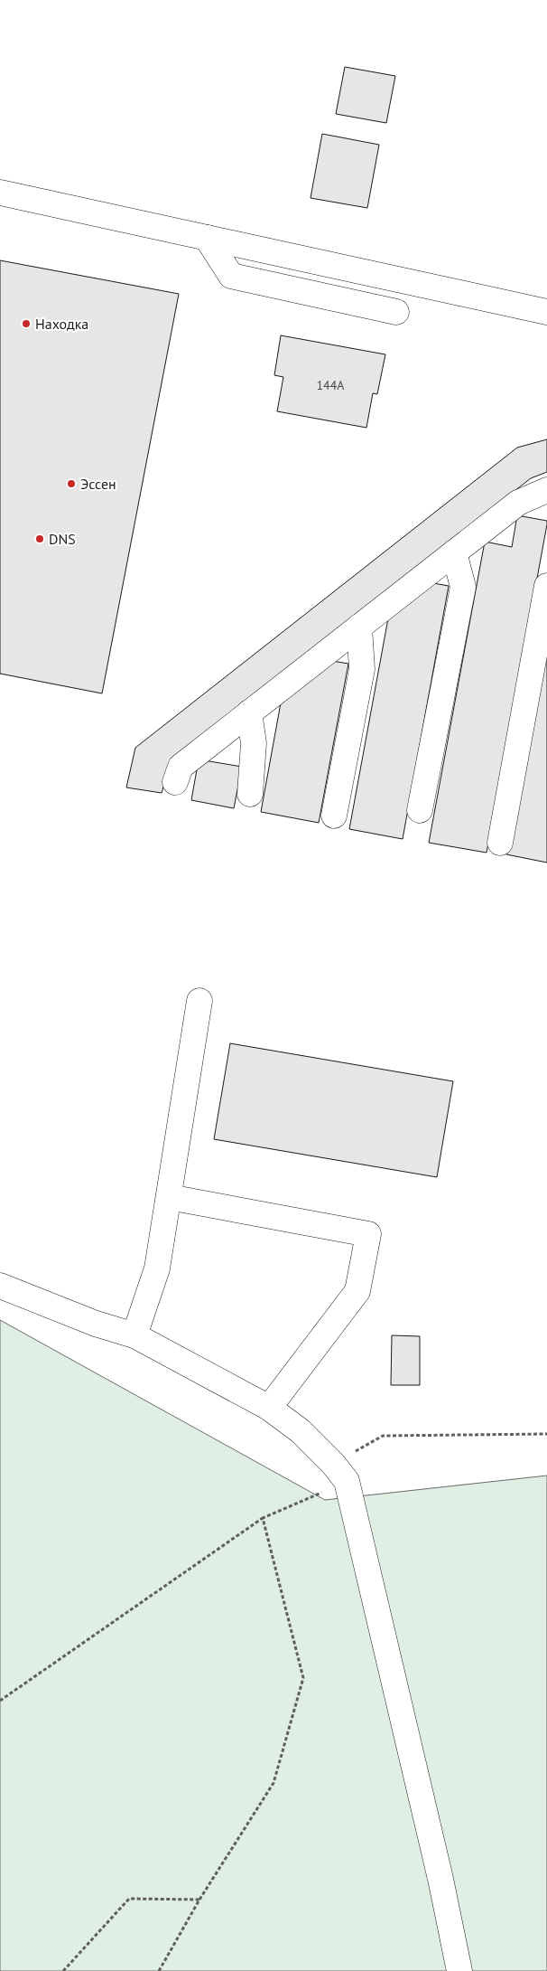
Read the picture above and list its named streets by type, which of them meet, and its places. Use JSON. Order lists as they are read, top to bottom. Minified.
{"places":["Находка","Эссен","DNS"],"house_numbers":["144А"]}
